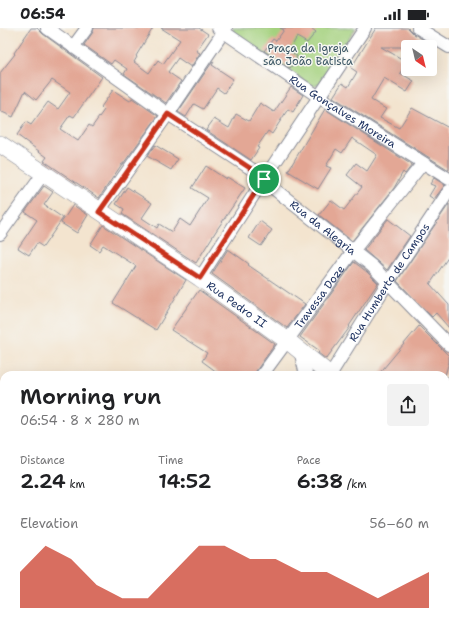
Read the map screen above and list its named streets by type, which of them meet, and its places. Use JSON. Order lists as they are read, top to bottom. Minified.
{"streets":{"street":["Rua Gonçalves Moreira","Rua da Alegria","Rua Humberto de Campos","Travessa Doze","Rua Pedro II"]},"crossings":[["Rua Gonçalves Moreira","Travessa Doze"],["Rua da Alegria","Rua Humberto de Campos"],["Rua da Alegria","Travessa Doze"],["Travessa Doze","Rua Pedro II"]],"parks":["Praça da igreja são João Batista"],"north":"bottom right","page":{"status":"06:54","heading":["Morning run","06:54 · 8 × 280 m"],"stats":[["Distance","2.24 km"],["Time","14:52"],["Pace","6:38 /km"]],"chart":["Elevation","56–60 m"]}}
